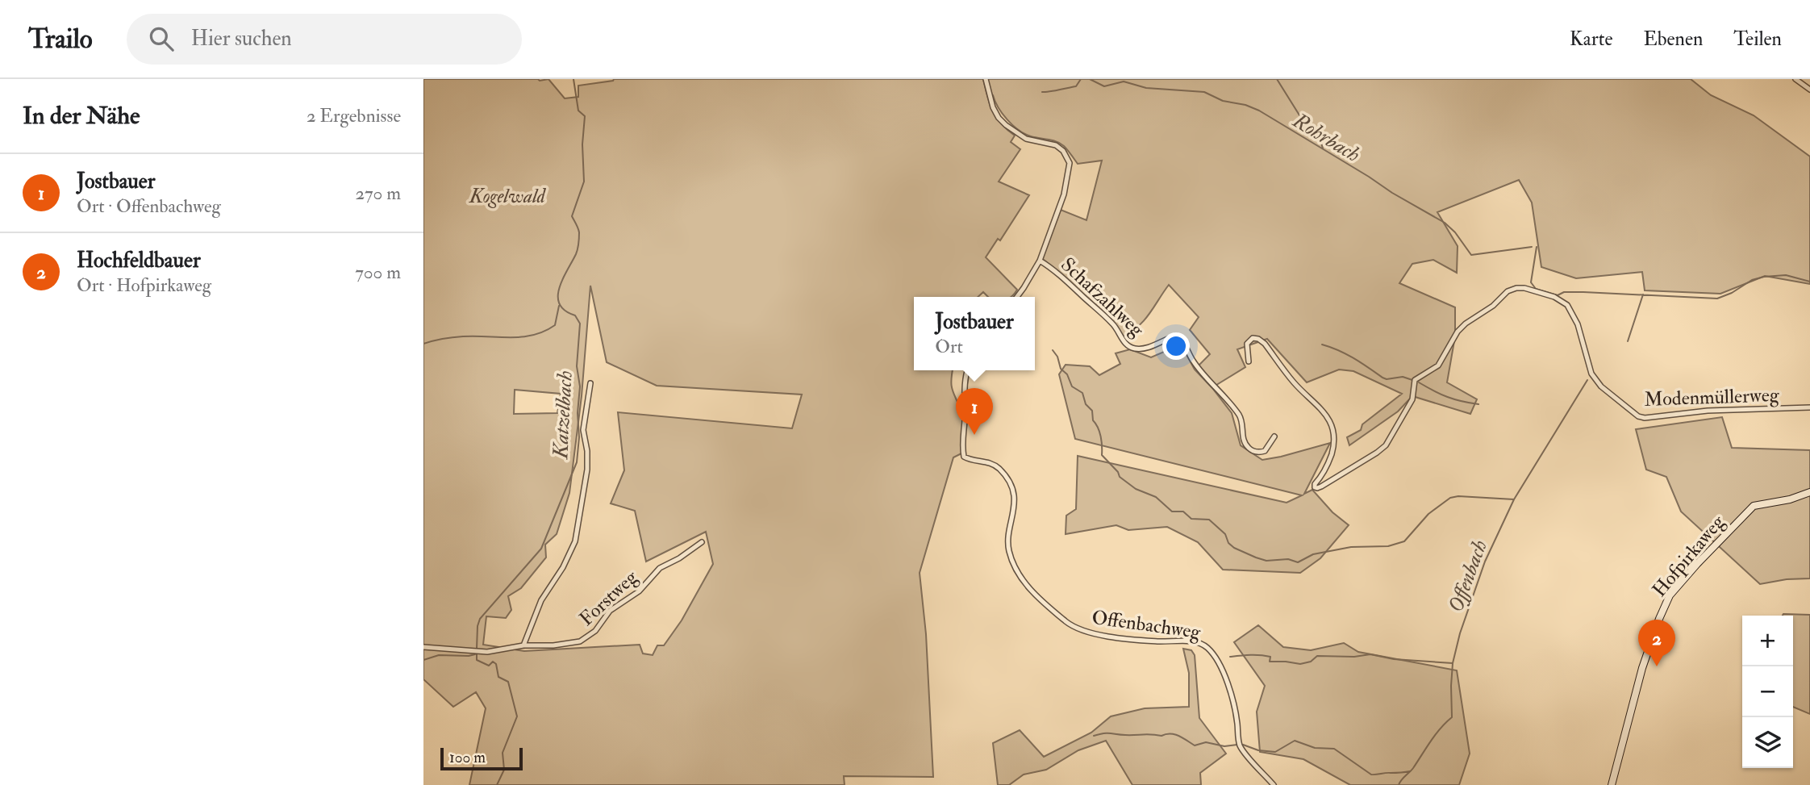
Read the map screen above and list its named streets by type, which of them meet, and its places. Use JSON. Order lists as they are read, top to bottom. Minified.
{"streets":{"street":["Schafzahlweg","Modenmüllerweg","Hofpirkaweg","Forstweg","Offenbachweg"]},"water":["Rohrbach","Katzelbach","Offenbach"],"parks":["Kogelwald"],"scale_bar":"100 m","page":{"header":"Trailo","search":"Hier suchen","nav":["Karte","Ebenen","Teilen"],"heading":["In der Nähe","2 Ergebnisse"],"list":[{"mark":"1","name":"Jostbauer","note":"Ort · Offenbachweg","value":"270 m"},{"mark":"2","name":"Hochfeldbauer","note":"Ort · Hofpirkaweg","value":"700 m"}],"popup":["Jostbauer","Ort"],"pins":["1","2"],"map_buttons":["+","−"],"scale":"100 m"}}
